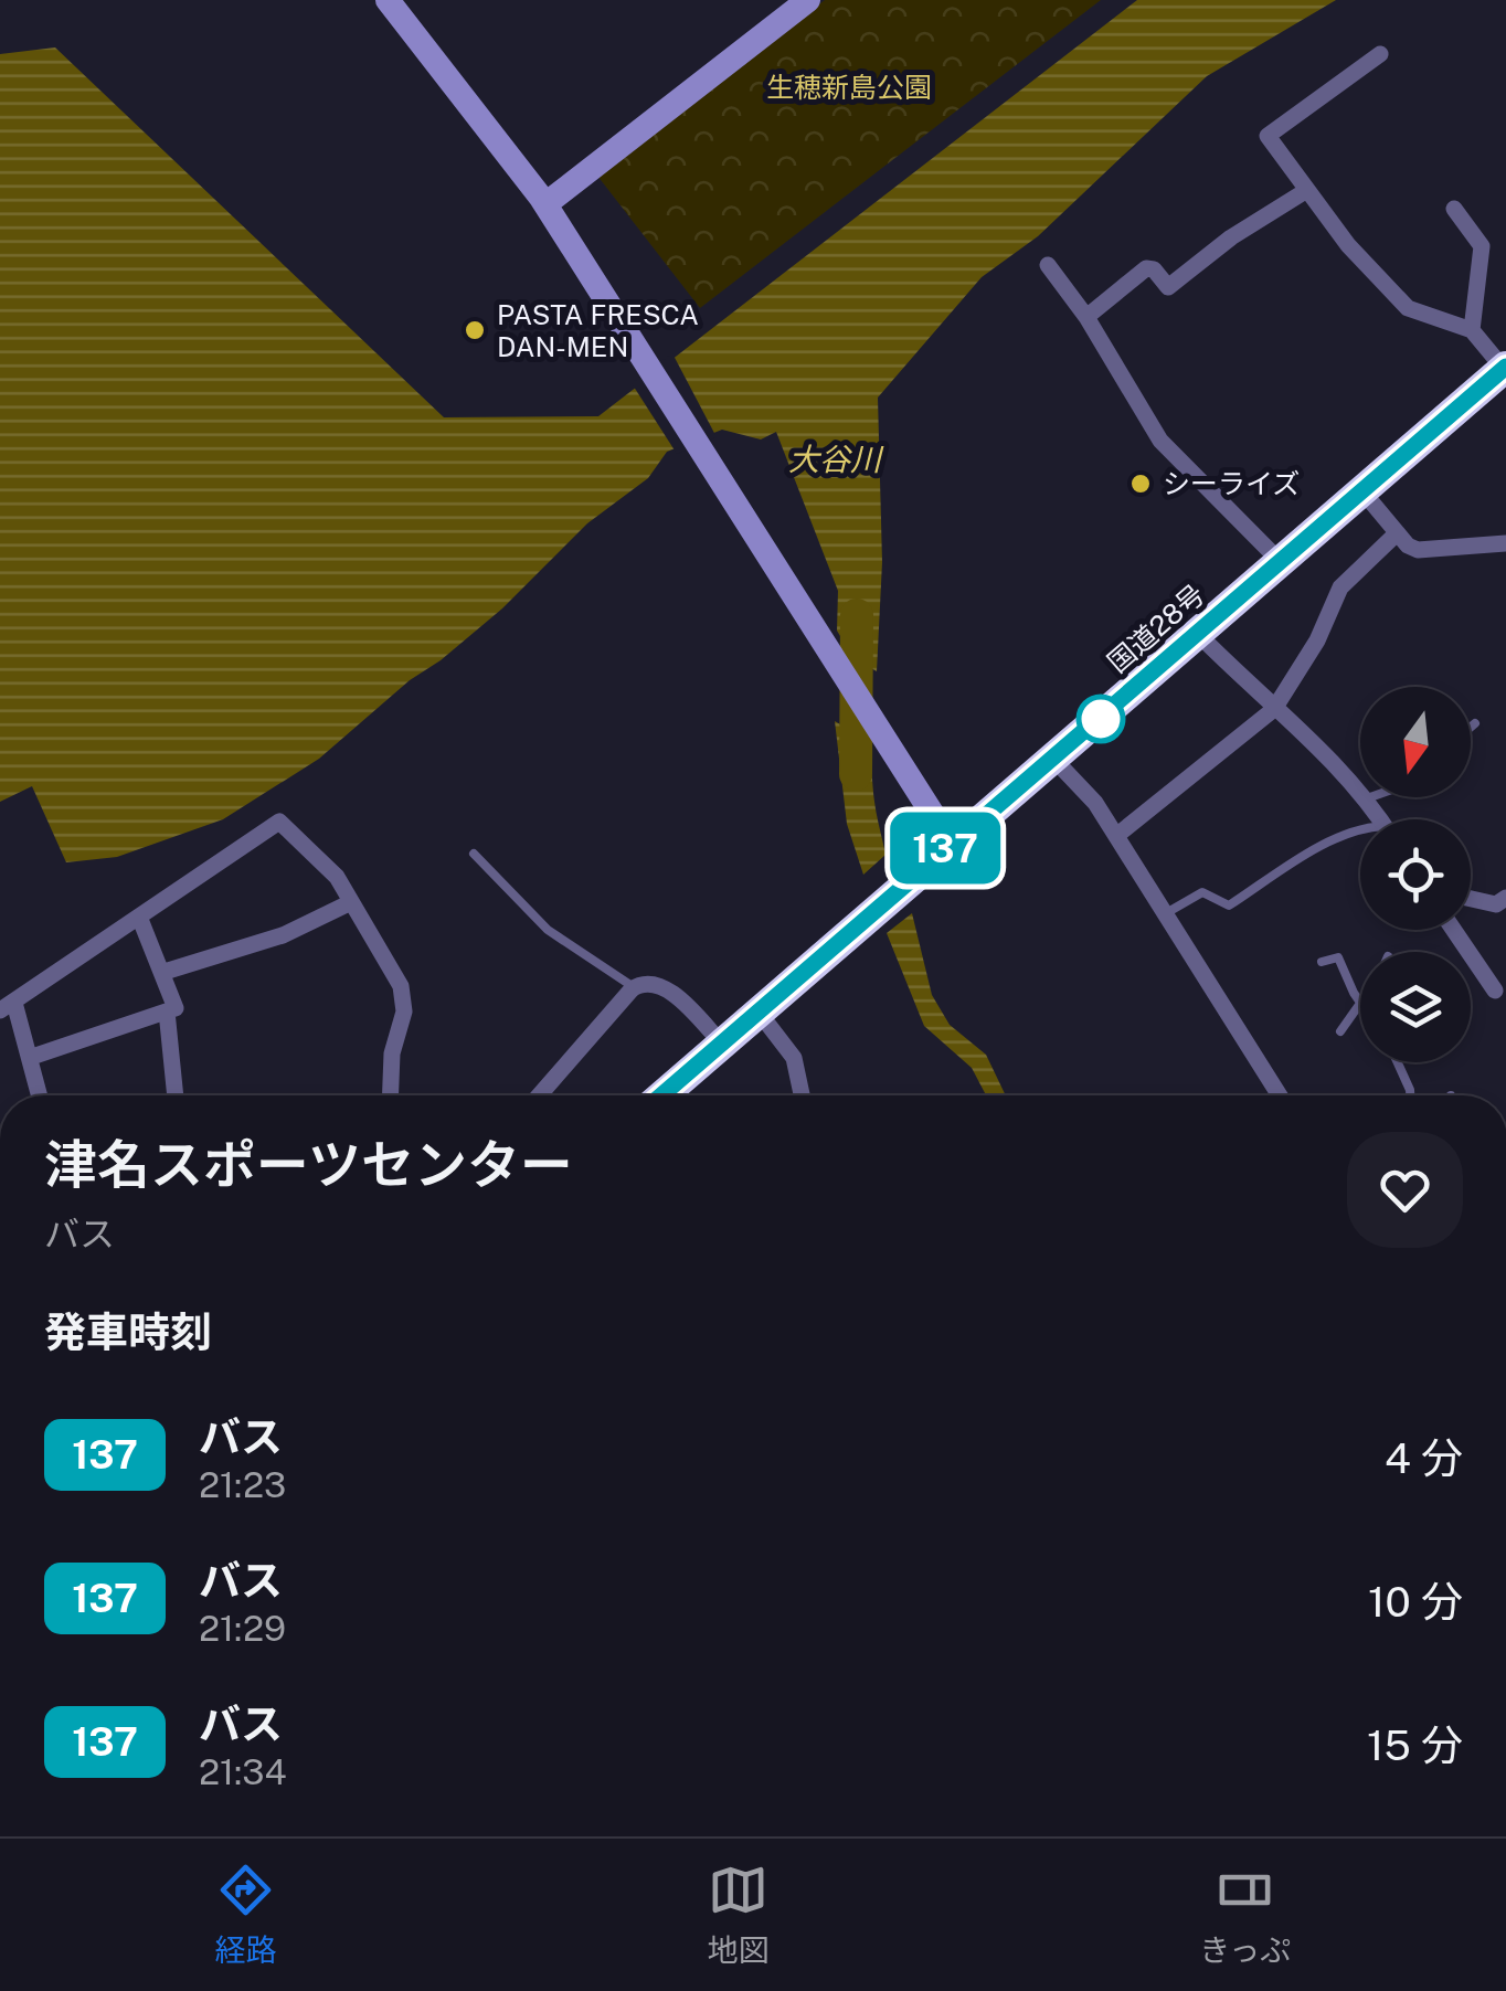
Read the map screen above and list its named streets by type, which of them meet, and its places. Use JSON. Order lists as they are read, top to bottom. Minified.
{"streets":{"highway":["国道28号"]},"water":["大谷川"],"parks":["生穂新島公園"],"places":["PASTA FRESCA DAN-MEN","シーライズ"],"lines":["bus line 137"],"north":"bottom","page":{"on_map":"137","heading":[["津名スポーツセンター","バス"],"発車時刻"],"list":[{"mark":"137","name":"バス","note":"21:23","value":"4 分"},{"mark":"137","name":"バス","note":"21:29","value":"10 分"},{"mark":"137","name":"バス","note":"21:34","value":"15 分"}],"tabs":["経路","地図","きっぷ"]}}
